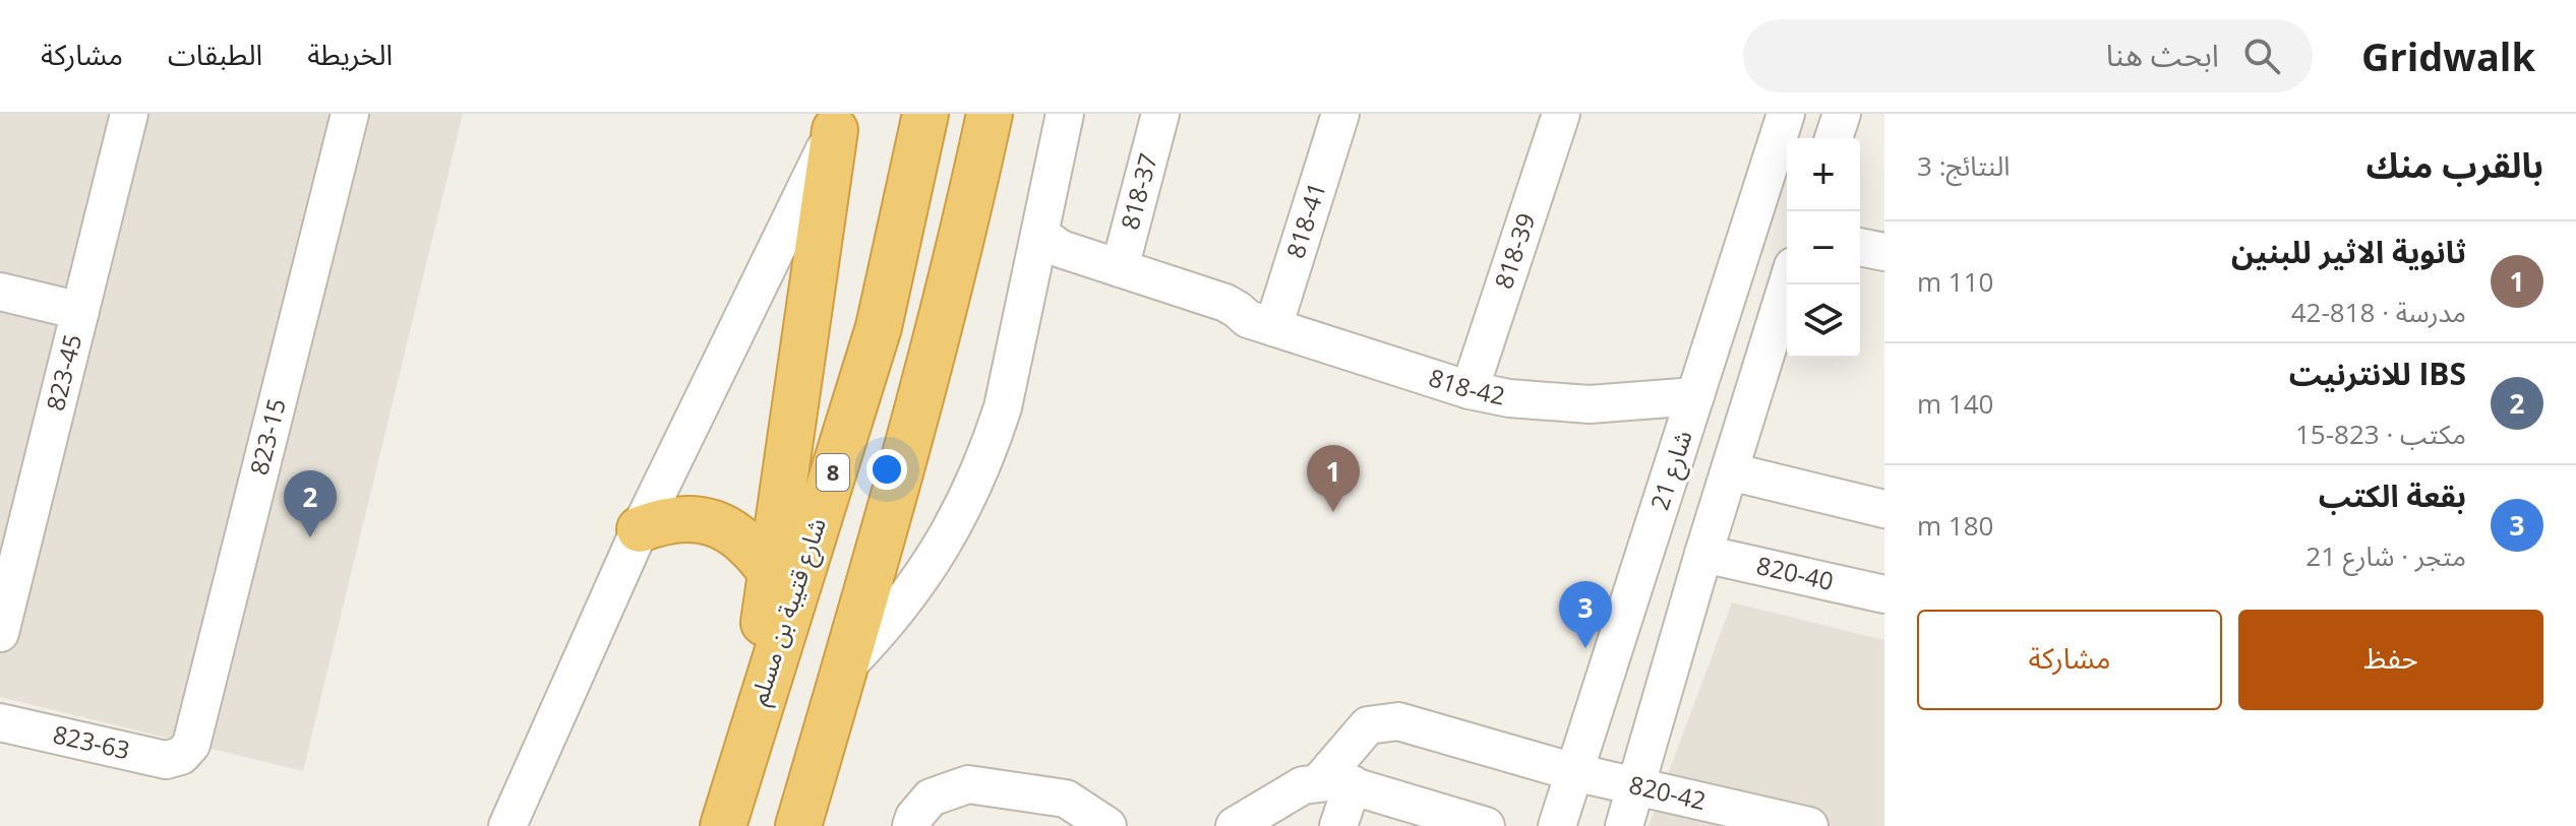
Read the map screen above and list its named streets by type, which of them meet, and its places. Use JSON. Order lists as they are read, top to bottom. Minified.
{"streets":{"highway":["8","شارع قتيبة بن مسلم"],"street":["818-37","818-41","818-39","823-45","818-42","823-15","شارع 21","820-40","823-63","820-42"]},"crossings":[["818-37","818-42"],["818-41","818-42"],["818-39","818-42"],["818-42","شارع 21"],["823-15","823-63"],["شارع 21","820-42"]],"page":{"header":"Gridwalk","search":"ابحث هنا","nav":["الخريطة","الطبقات","مشاركة"],"heading":["بالقرب منك","النتائج: 3"],"map_buttons":["+","−"],"list":[{"mark":"1","name":"ثانوية الاثير للبنين","note":"مدرسة · 818-42","value":"110 m"},{"mark":"2","name":"IBS للانترنيت","note":"مكتب · 823-15","value":"140 m"},{"mark":"3","name":"بقعة الكتب","note":"متجر · شارع 21","value":"180 m"}],"pins":["1","2","3"],"buttons":["حفظ","مشاركة"]}}
